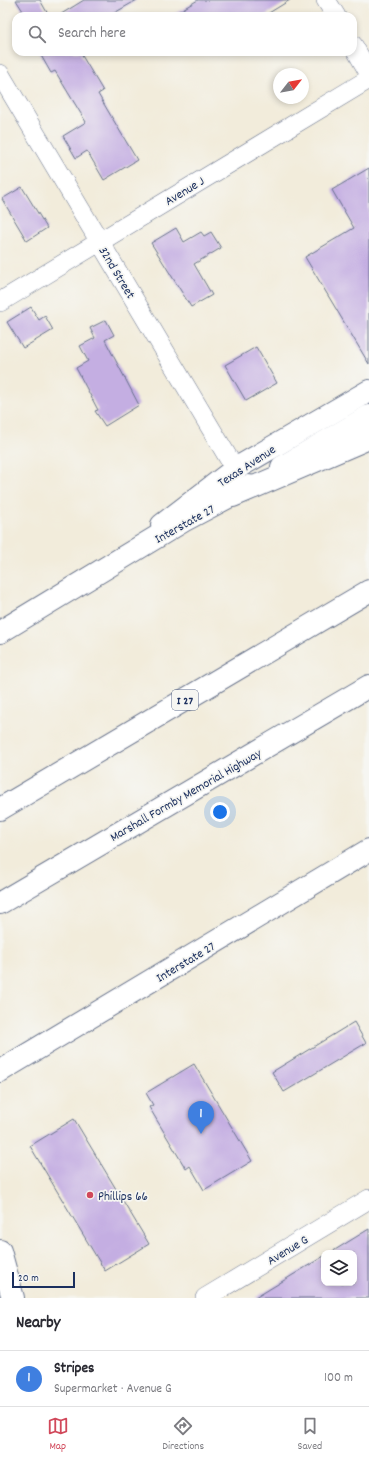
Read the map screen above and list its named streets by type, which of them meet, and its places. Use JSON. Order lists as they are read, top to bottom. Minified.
{"streets":{"main road":["Texas Avenue","Interstate 27","I 27","Marshall Formby Memorial Highway"],"street":["Avenue J","32nd Street","Avenue G"]},"crossings":[["Avenue J","32nd Street"],["32nd Street","Texas Avenue"],["Texas Avenue","Interstate 27"]],"places":["Phillips 66"],"scale_bar":"20 m","north":"top right","page":{"search":"Search here","pins":"1","scale":"20 m","heading":"Nearby","list":[{"mark":"1","name":"Stripes","note":"Supermarket · Avenue G","value":"100 m"}],"nav":["Map","Directions","Saved"]}}
